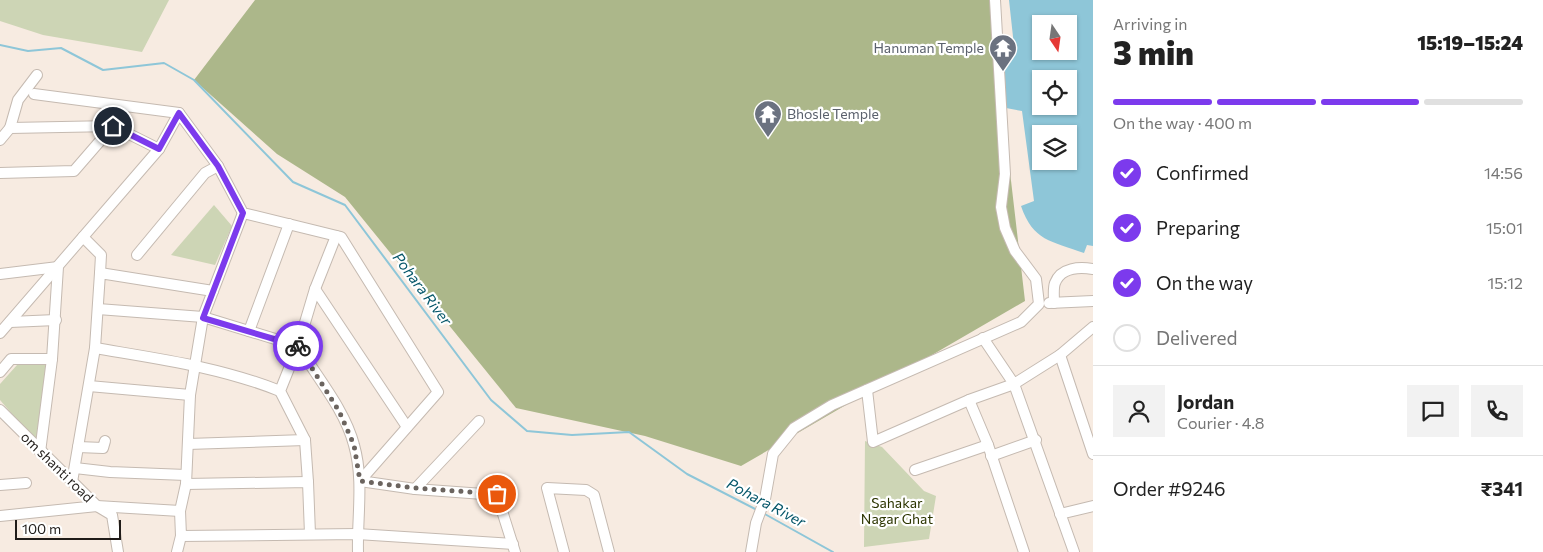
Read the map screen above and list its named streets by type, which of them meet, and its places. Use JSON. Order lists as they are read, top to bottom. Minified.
{"streets":{"street":["om shanti road"]},"water":["Pohara River"],"parks":["Sahakar Nagar Ghat"],"places":{"temple":["Hanuman Temple","Bhosle Temple"]},"scale_bar":"100 m","north":"bottom","page":{"heading":["3 min","Arriving in","15:19–15:24"],"panel":["Jordan","Courier · 4.8","Order #9246","₹341"],"bar":"On the way · 400 m","list":[["Confirmed","14:56"],["Preparing","15:01"],["On the way","15:12"],"Delivered"],"scale":"100 m"}}
